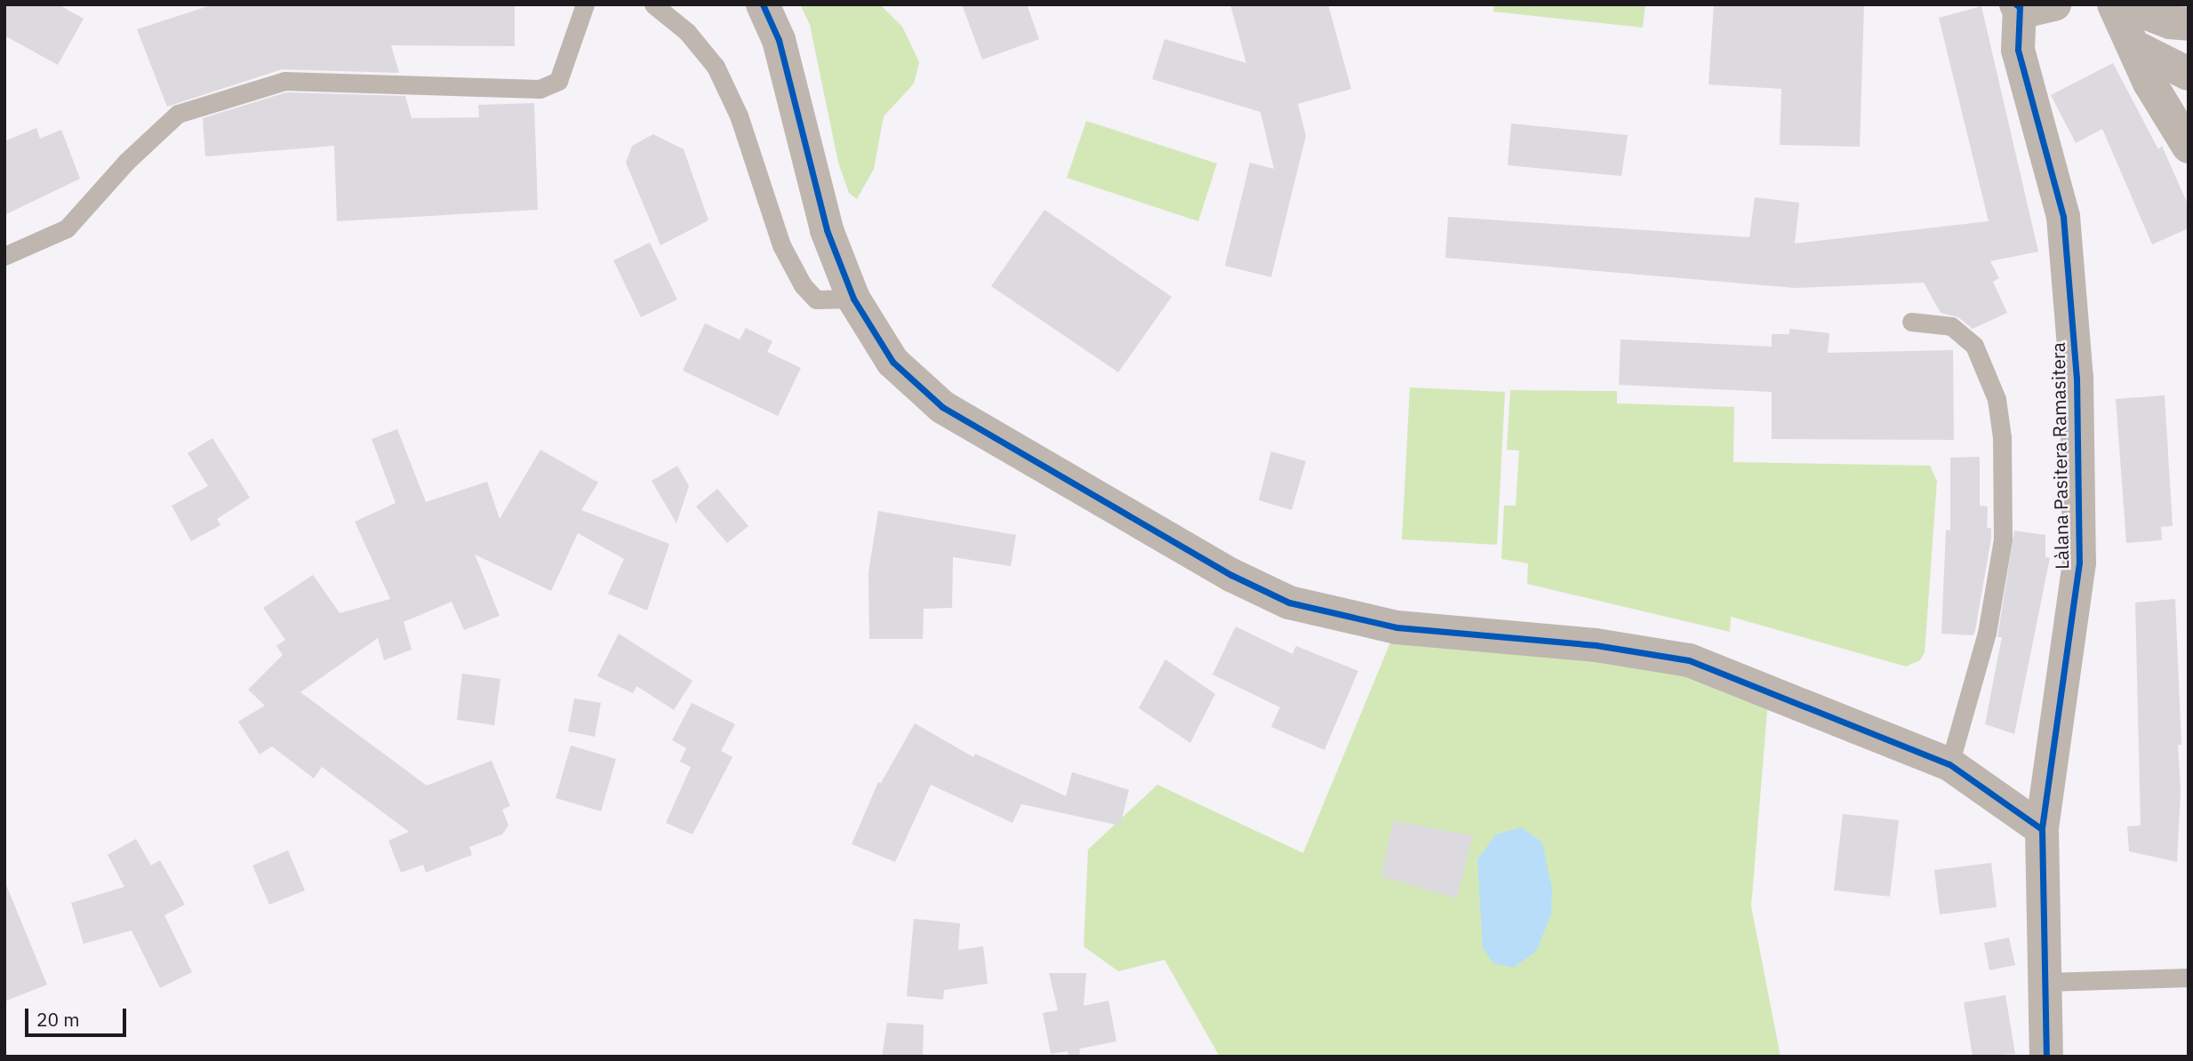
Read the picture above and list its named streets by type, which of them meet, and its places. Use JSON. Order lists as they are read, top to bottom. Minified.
{"streets":{"street":["Làlana Pasitera Ramasitera"]},"scale_bar":"20 m"}
